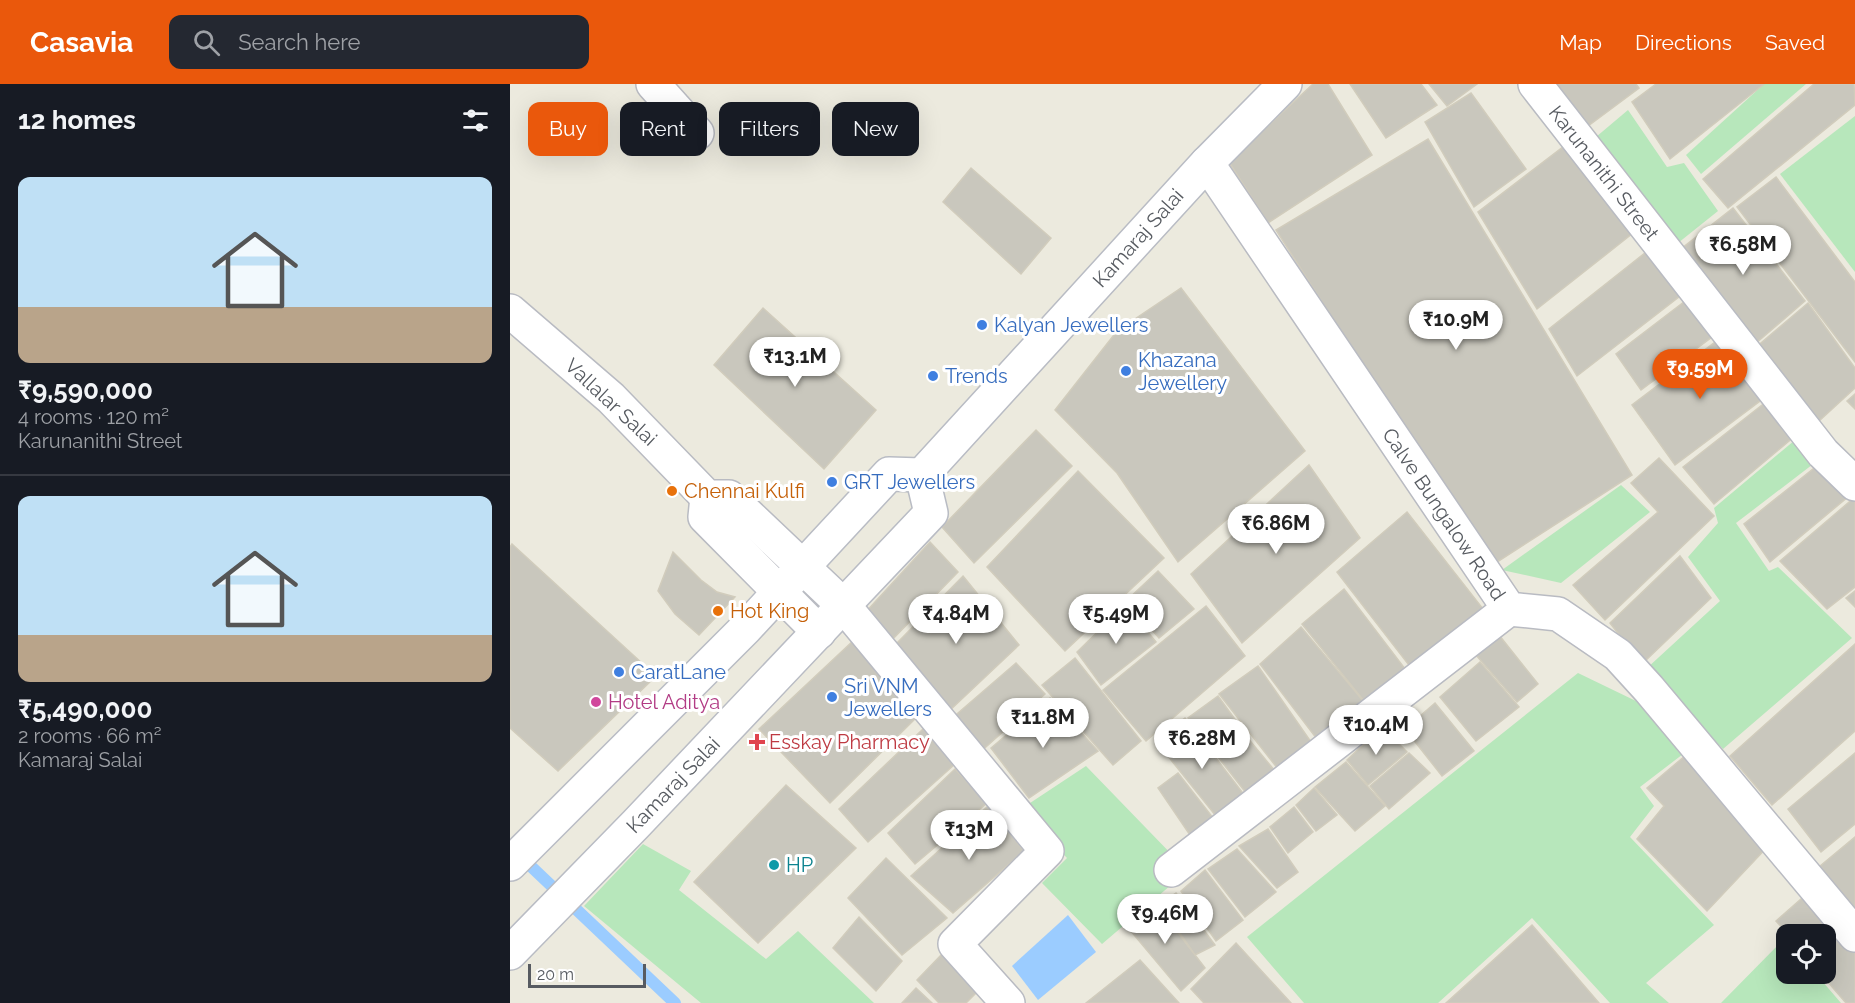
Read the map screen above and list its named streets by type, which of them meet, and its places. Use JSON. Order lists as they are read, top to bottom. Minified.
{"streets":{"street":["Karunanithi Street","Kamaraj Salai","Vallalar Salai","Calve Bungalow Road"]},"crossings":[["Kamaraj Salai","Calve Bungalow Road"]],"places":{"other":["Kalyan Jewellers","Khazana Jewellery","Trends","GRT Jewellers","Chennai Kulfi","Hot King","CaratLane","Sri VNM Jewellers","Hotel Aditya","HP"],"health":["Esskay Pharmacy"]},"scale_bar":"20 m","page":{"header":"Casavia","search":"Search here","nav":["Map","Directions","Saved"],"heading":"12 homes","chip":["Buy","Rent","Filters","New"],"list":[{"name":"₹9,590,000","note":"4 rooms · 120 m² · Karunanithi Street"},{"name":"₹5,490,000","note":"2 rooms · 66 m² · Kamaraj Salai"}],"price":["₹6.58M","₹10.9M","₹13.1M","₹9.59M","₹6.86M","₹4.84M","₹5.49M","₹11.8M","₹10.4M","₹6.28M","₹13M","₹9.46M"],"scale":"20 m"}}
